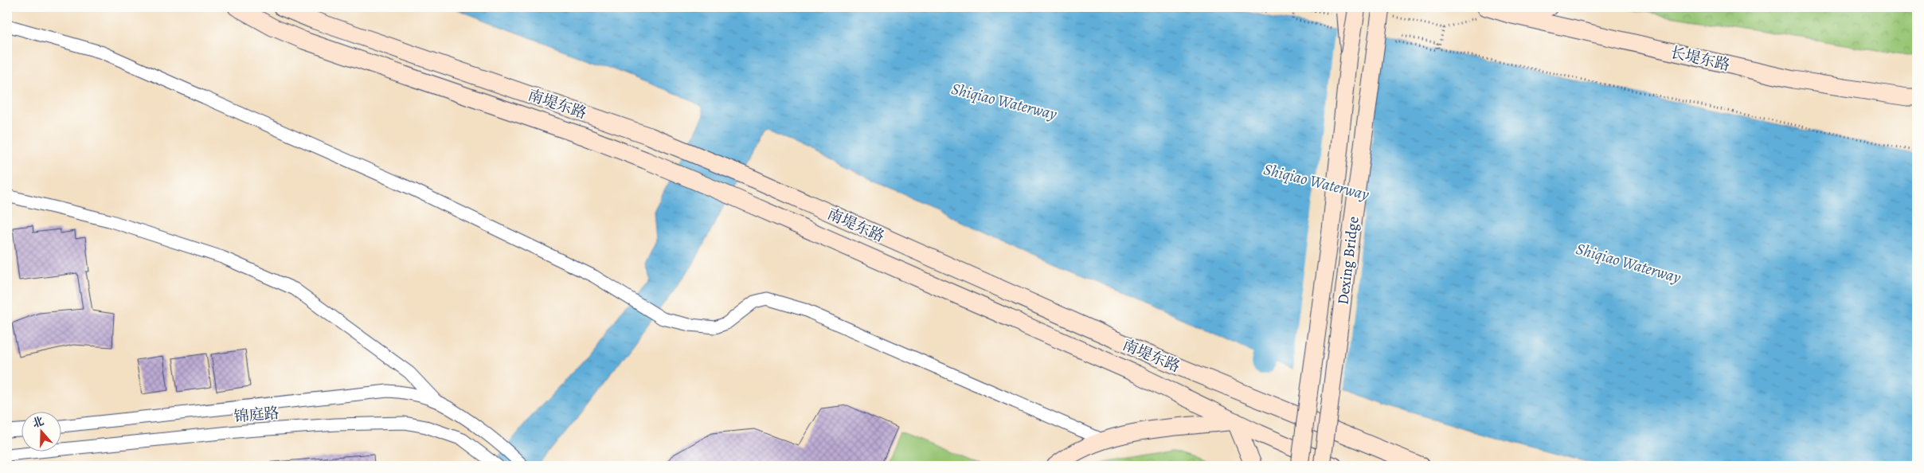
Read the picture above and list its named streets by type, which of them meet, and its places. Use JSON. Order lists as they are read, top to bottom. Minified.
{"streets":{"street":["长堤东路","南堤东路","Dexing Bridge","锦庭路"]},"water":["Shiqiao Waterway"],"north":"top"}
